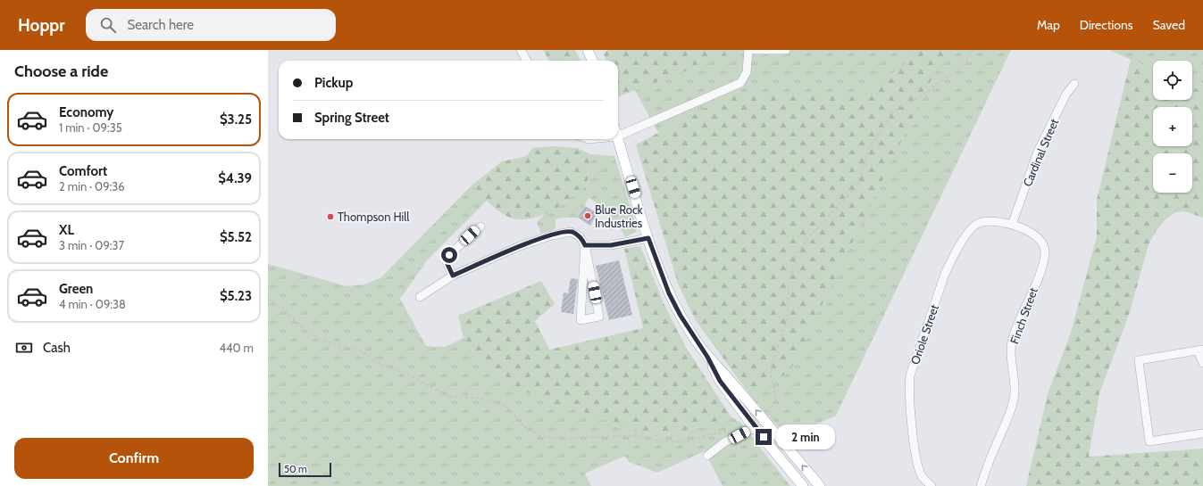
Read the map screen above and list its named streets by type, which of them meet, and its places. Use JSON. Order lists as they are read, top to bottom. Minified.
{"streets":{"street":["Cardinal Street","Finch Street","Oriole Street"]},"crossings":[["Cardinal Street","Finch Street"],["Cardinal Street","Oriole Street"],["Finch Street","Oriole Street"]],"places":["Blue Rock Industries","Thompson Hill"],"scale_bar":"50 m","page":{"header":"Hoppr","search":"Search here","nav":["Map","Directions","Saved"],"heading":"Choose a ride","map_buttons":["+","−"],"banner":["Pickup","Spring Street"],"list":[{"name":"Economy","note":"1 min · 09:35","value":"$3.25"},{"name":"Comfort","note":"2 min · 09:36","value":"$4.39"},{"name":"XL","note":"3 min · 09:37","value":"$5.52"},{"name":"Green","note":"4 min · 09:38","value":"$5.23"}],"pay":["Cash","440 m"],"bubble":"2 min","buttons":"Confirm","scale":"50 m"}}
